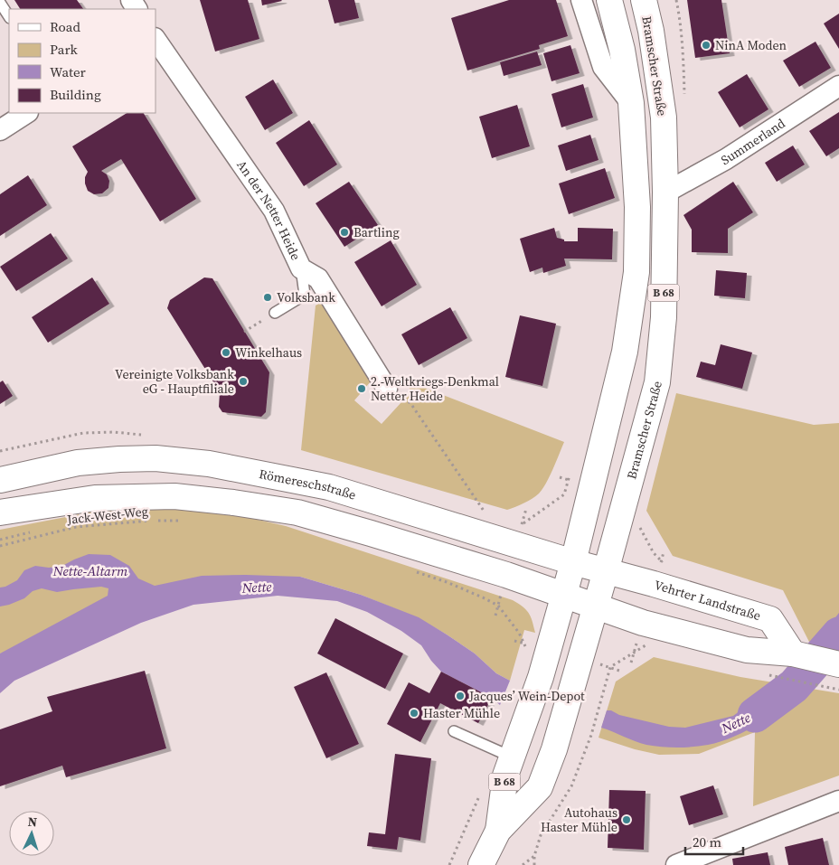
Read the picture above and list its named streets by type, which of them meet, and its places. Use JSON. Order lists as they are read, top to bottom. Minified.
{"streets":{"main road":["Bramscher Straße","B 68","Römereschstraße","Vehrter Landstraße"],"street":["Summerland","An der Netter Heide"],"path":["Jack-West-Weg"]},"crossings":[["Bramscher Straße","Summerland"],["Bramscher Straße","Römereschstraße"],["Bramscher Straße","Vehrter Landstraße"],["Römereschstraße","Vehrter Landstraße"]],"water":["Nette-Altarm","Nette"],"places":["NinA Moden","Bartling","Volksbank","Winkelhaus","Vereinigte Volksbank eG - Hauptfiliale","2.-Weltkriegs-Denkmal Netter Heide","Jacques’ Wein-Depot","Haster Mühle","Autohaus Haster Mühle"],"legend":["Road","Park","Water","Building"],"scale_bar":"20 m","north":"top"}
